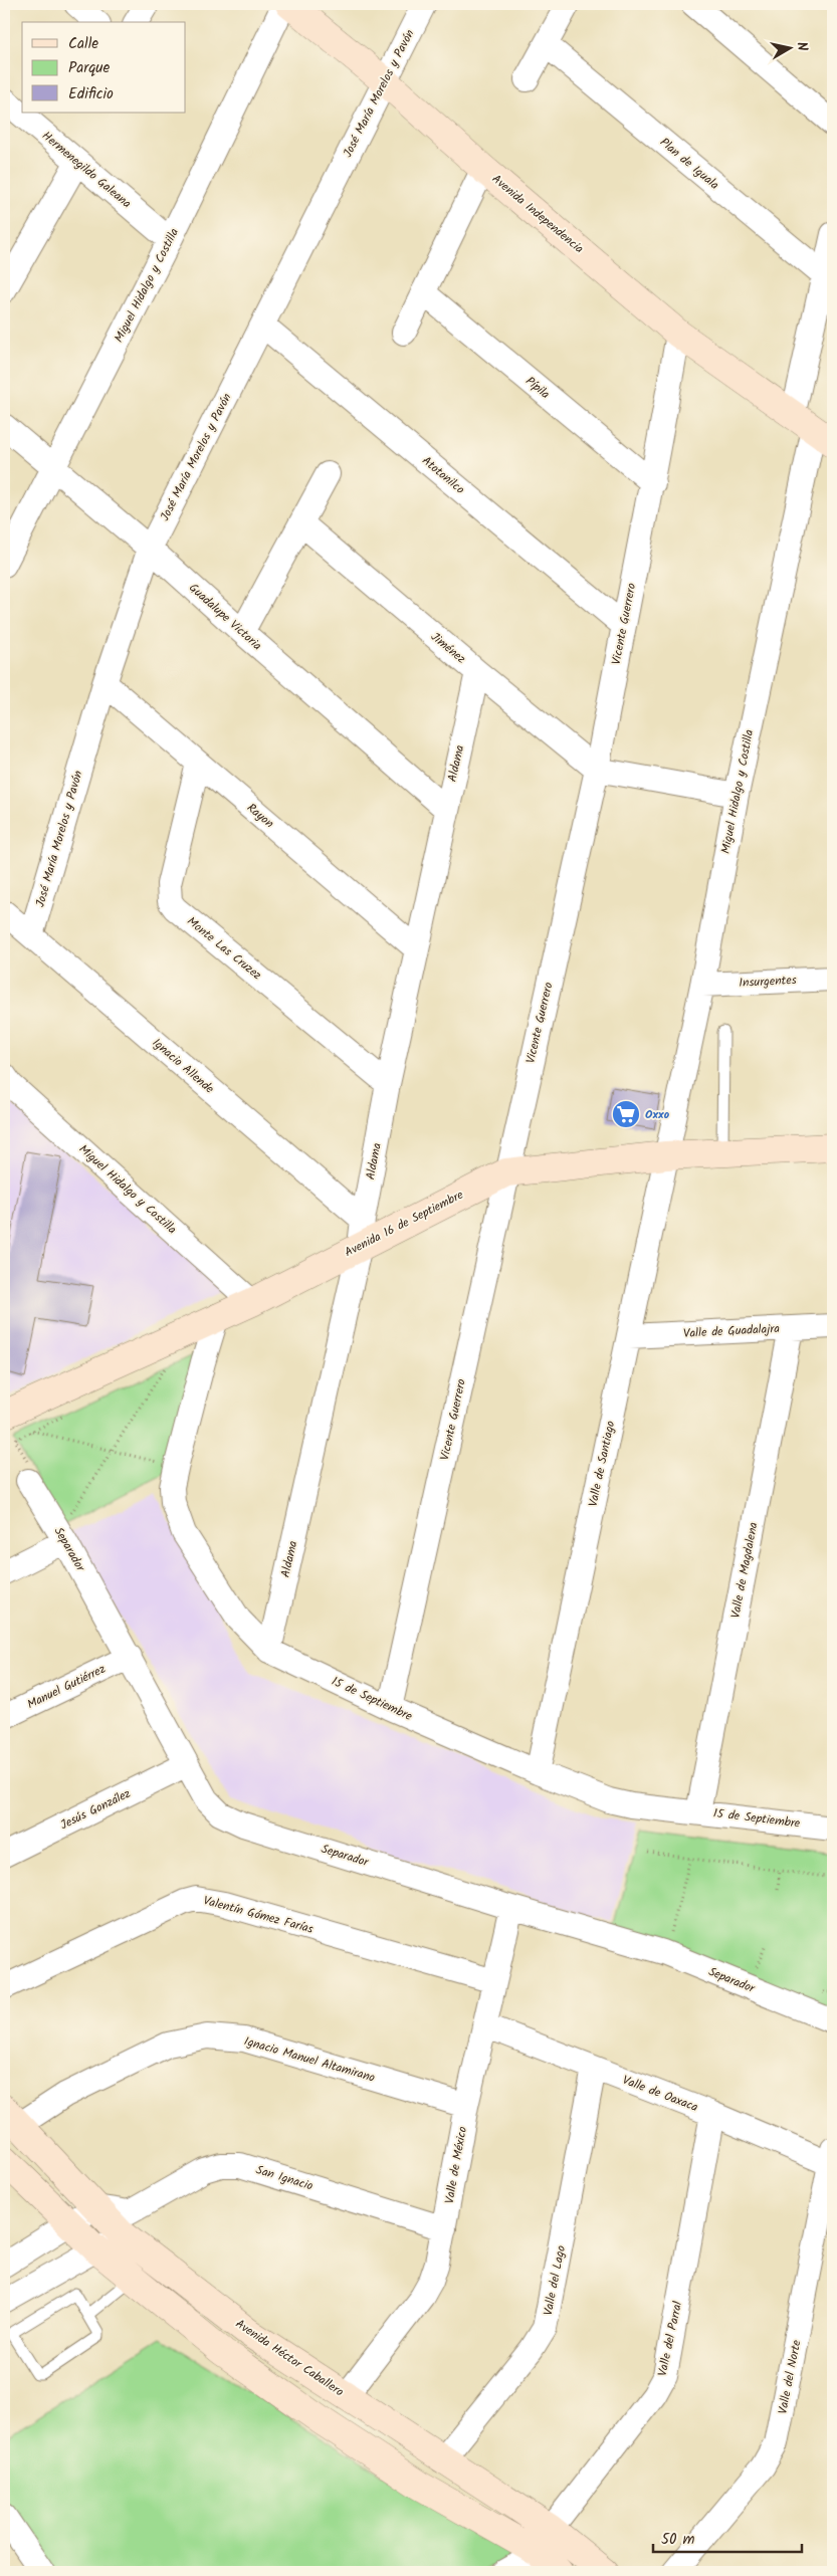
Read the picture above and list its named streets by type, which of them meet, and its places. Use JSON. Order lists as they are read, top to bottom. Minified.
{"streets":{"street":["José María Morelos y Pavón","Plan de Iguala","Hermenegildo Galeana","Avenida Independencia","Miguel Hidalgo y Costilla","Pípila","Atotonilco","Guadalupe Victoria","Vicente Guerrero","Jiménez","Aldama","Rayon","Monte Las Cruzez","Insurgentes","Ignacio Allende","Avenida 16 de Septiembre","Valle de Guadalajra","Valle de Santiago","Separador","Valle de Magdalena","Manuel Gutiérrez","15 de Septiembre","Jesús González","Valentín Gómez Farías","Ignacio Manuel Altamirano","Valle de Oaxaca","Valle de México","San Ignacio","Valle del Lago","Valle del Parral","Avenida Héctor Caballero","Valle del Norte"]},"crossings":[["José María Morelos y Pavón","Avenida Independencia"],["José María Morelos y Pavón","Atotonilco"],["José María Morelos y Pavón","Guadalupe Victoria"],["José María Morelos y Pavón","Rayon"],["José María Morelos y Pavón","Ignacio Allende"],["Plan de Iguala","Miguel Hidalgo y Costilla"],["Hermenegildo Galeana","Miguel Hidalgo y Costilla"],["Avenida Independencia","Miguel Hidalgo y Costilla"],["Avenida Independencia","Vicente Guerrero"],["Miguel Hidalgo y Costilla","Guadalupe Victoria"],["Miguel Hidalgo y Costilla","Insurgentes"],["Miguel Hidalgo y Costilla","Avenida 16 de Septiembre"],["Miguel Hidalgo y Costilla","Valle de Santiago"],["Pípila","Vicente Guerrero"],["Atotonilco","Vicente Guerrero"],["Guadalupe Victoria","Aldama"],["Vicente Guerrero","Jiménez"],["Vicente Guerrero","Avenida 16 de Septiembre"],["Vicente Guerrero","15 de Septiembre"],["Jiménez","Aldama"],["Aldama","Rayon"],["Aldama","Monte Las Cruzez"],["Aldama","Ignacio Allende"],["Aldama","Avenida 16 de Septiembre"],["Aldama","15 de Septiembre"],["Rayon","Monte Las Cruzez"],["Ignacio Allende","Avenida 16 de Septiembre"],["Avenida 16 de Septiembre","Valle de Santiago"],["Avenida 16 de Septiembre","15 de Septiembre"],["Valle de Guadalajra","Valle de Santiago"],["Valle de Guadalajra","Valle de Magdalena"],["Valle de Santiago","15 de Septiembre"],["Separador","Manuel Gutiérrez"],["Separador","Jesús González"],["Separador","Valle de México"],["Valle de Magdalena","15 de Septiembre"],["Valentín Gómez Farías","Valle de México"],["Ignacio Manuel Altamirano","Valle de México"],["Ignacio Manuel Altamirano","Avenida Héctor Caballero"],["Valle de Oaxaca","Valle de México"],["Valle de Oaxaca","Valle del Lago"],["Valle de Oaxaca","Valle del Parral"],["Valle de Oaxaca","Valle del Norte"],["Valle de México","San Ignacio"],["Valle de México","Avenida Héctor Caballero"],["San Ignacio","Avenida Héctor Caballero"],["Valle del Lago","Avenida Héctor Caballero"],["Valle del Parral","Avenida Héctor Caballero"]],"places":{"supermarket":["Oxxo"]},"legend":["Calle","Parque","Edificio"],"scale_bar":"50 m","north":"right"}
